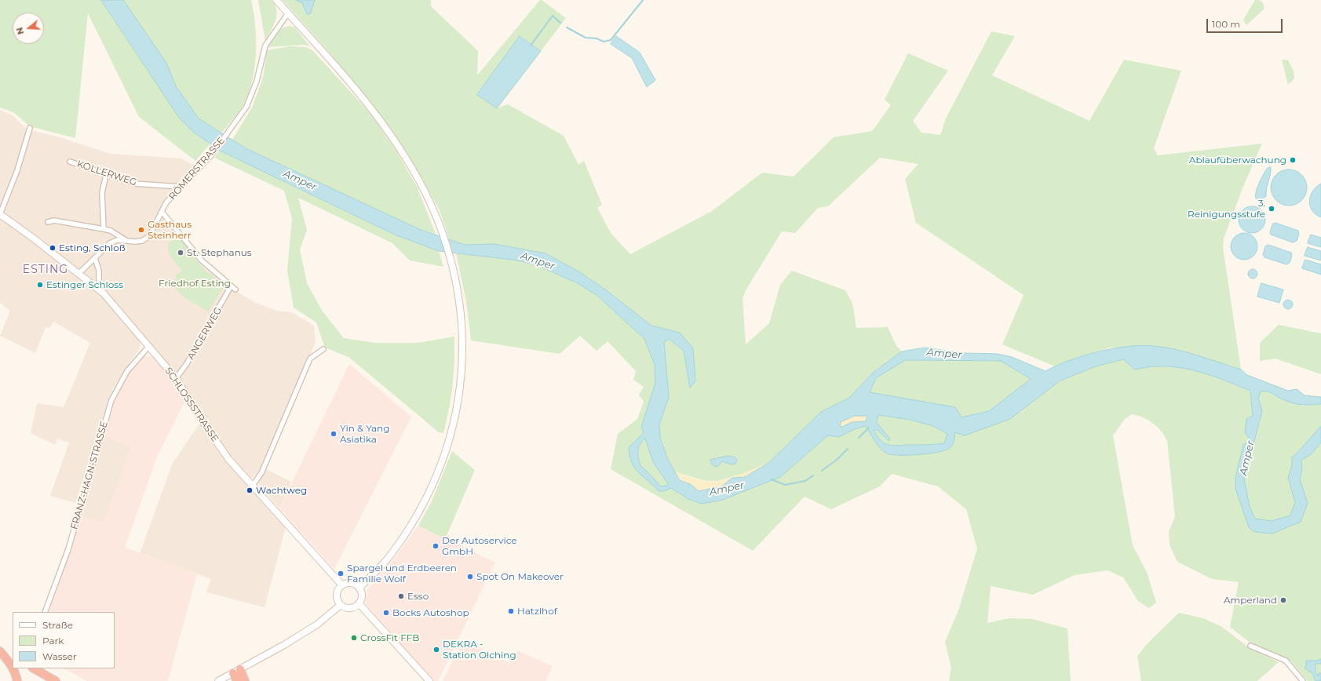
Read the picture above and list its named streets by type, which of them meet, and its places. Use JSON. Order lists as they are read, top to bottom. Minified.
{"streets":{"main road":["SCHLOSSSTRASSE"],"street":["RÖMERSTRASSE","KOLLERWEG","ANGERWEG","FRANZ-HAGN-STRASSE"]},"crossings":[["RÖMERSTRASSE","KOLLERWEG"],["RÖMERSTRASSE","SCHLOSSSTRASSE"],["ANGERWEG","SCHLOSSSTRASSE"],["SCHLOSSSTRASSE","FRANZ-HAGN-STRASSE"]],"districts":["ESTING"],"water":["Amper"],"parks":["Friedhof Esting"],"places":["Ablaufüberwachung","3. Reinigungsstufe","Gasthaus Steinherr","Esting, Schloß","St. Stephanus","Estinger Schloss","Yin & Yang Asiatika","Wachtweg","Der Autoservice GmbH","Spargel und Erdbeeren Familie Wolf","Spot On Makeover","Esso","Amperland","Hatzlhof","Bocks Autoshop","CrossFit FFB","DEKRA - Station Olching"],"legend":["Straße","Park","Wasser"],"scale_bar":"100 m","north":"left"}
